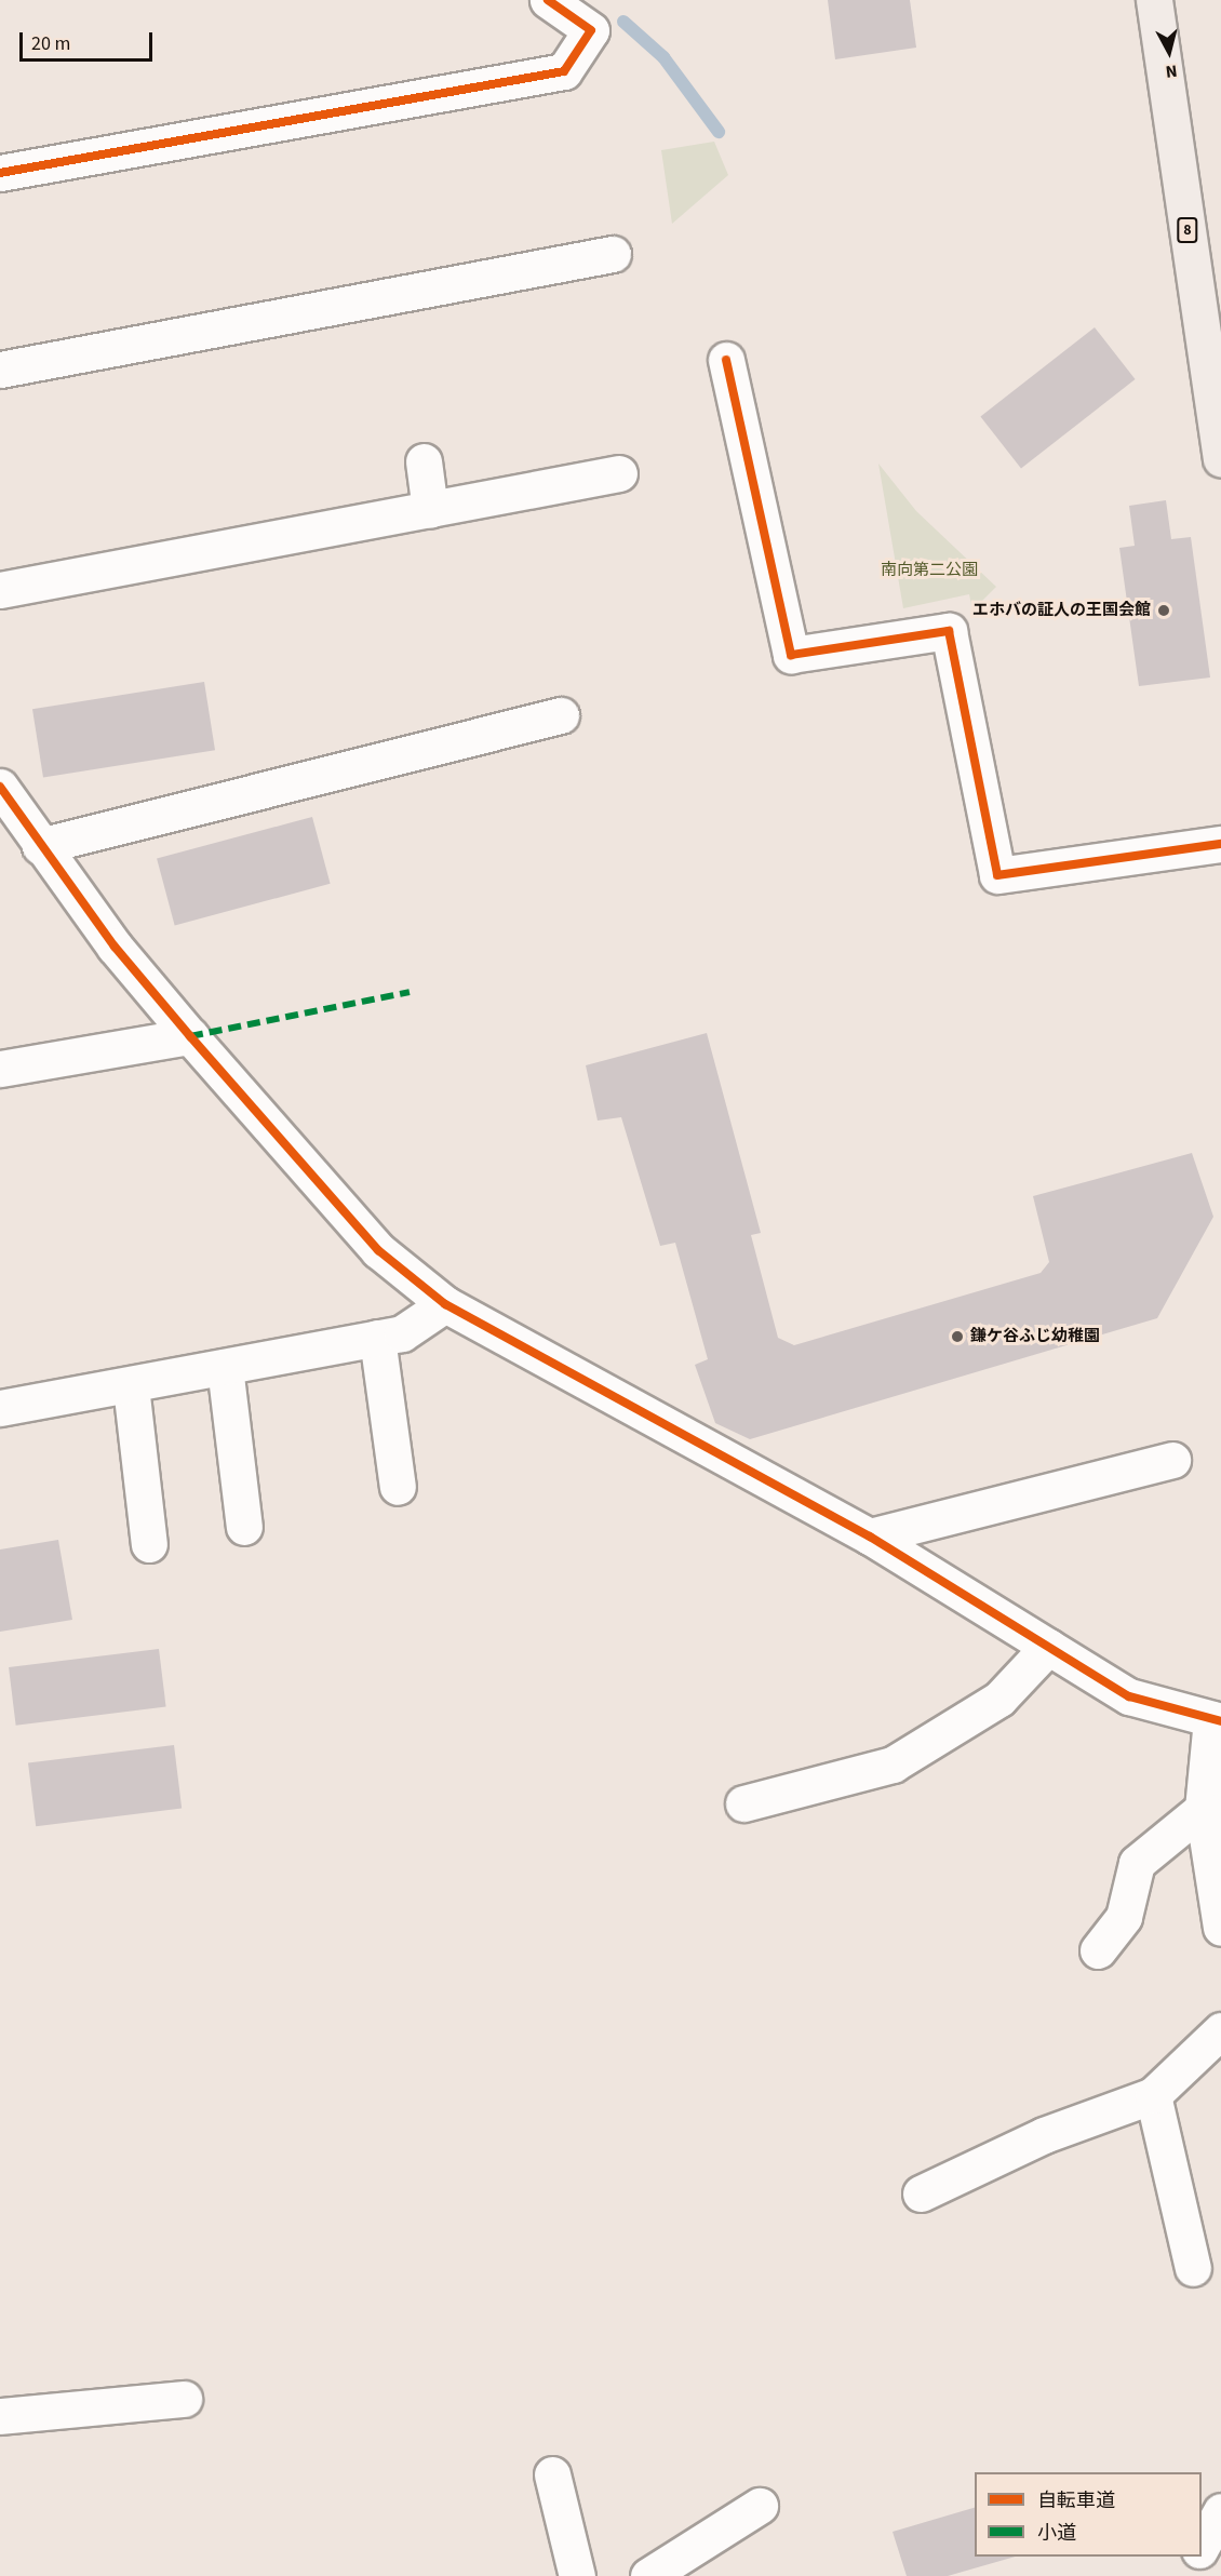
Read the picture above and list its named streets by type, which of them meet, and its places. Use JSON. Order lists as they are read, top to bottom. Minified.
{"streets":{"main road":["8"]},"parks":["南向第二公園"],"places":["エホバの証人の王国会館","鎌ケ谷ふじ幼稚園"],"legend":["自転車道","小道"],"scale_bar":"20 m","north":"bottom"}
